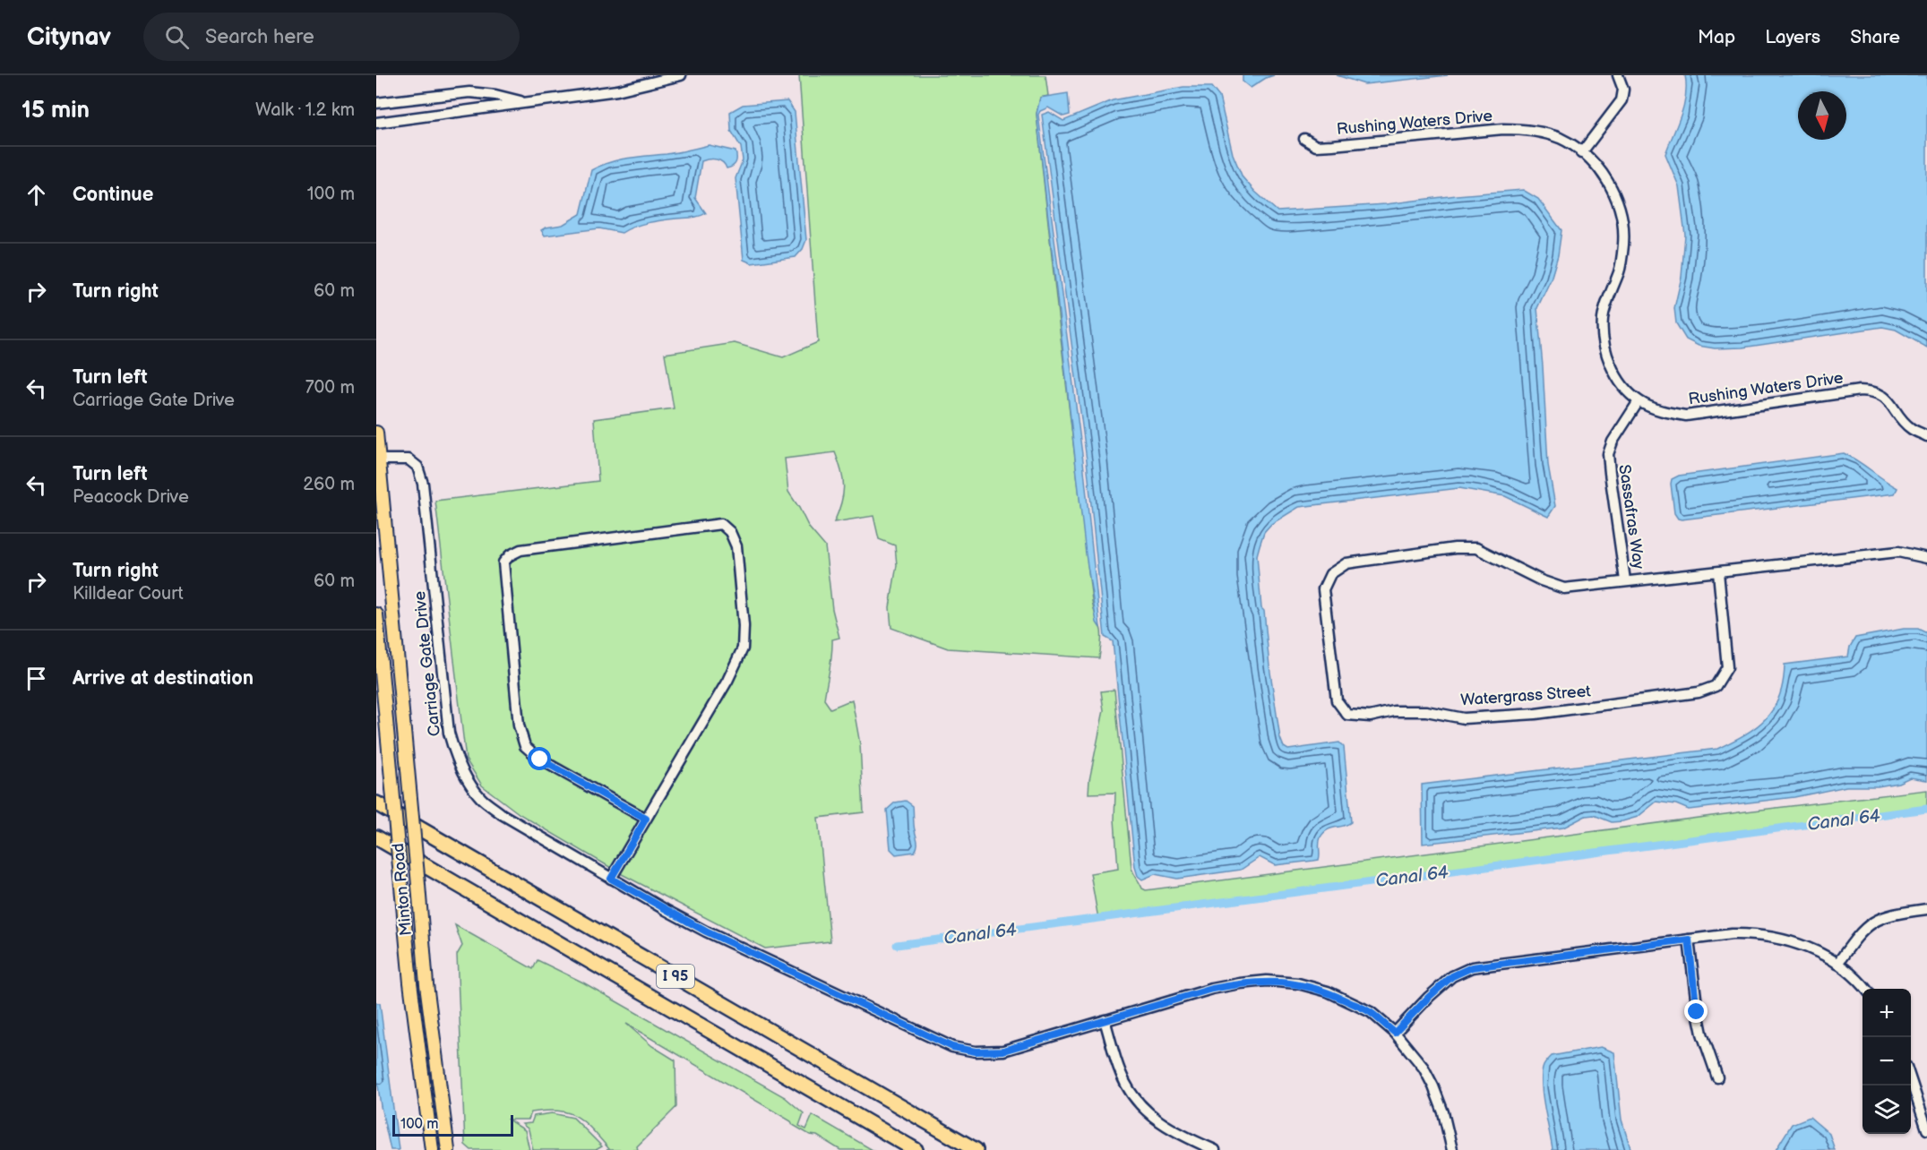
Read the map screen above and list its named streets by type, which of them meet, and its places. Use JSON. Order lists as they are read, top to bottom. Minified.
{"streets":{"highway":["I 95"],"main road":["Minton Road"],"street":["Rushing Waters Drive","Sassafras Way","Carriage Gate Drive","Watergrass Street"]},"crossings":[["Rushing Waters Drive","Sassafras Way"],["Sassafras Way","Watergrass Street"],["Carriage Gate Drive","Minton Road"]],"water":["Canal 64"],"scale_bar":"100 m","north":"bottom","page":{"header":"Citynav","search":"Search here","nav":["Map","Layers","Share"],"heading":["15 min","Walk · 1.2 km"],"list":[["Continue","100 m"],["Turn right","60 m"],["Turn left","Carriage Gate Drive","700 m"],["Turn left","Peacock Drive","260 m"],["Turn right","Killdear Court","60 m"],"Arrive at destination"],"map_buttons":["+","−"],"scale":"100 m"}}
